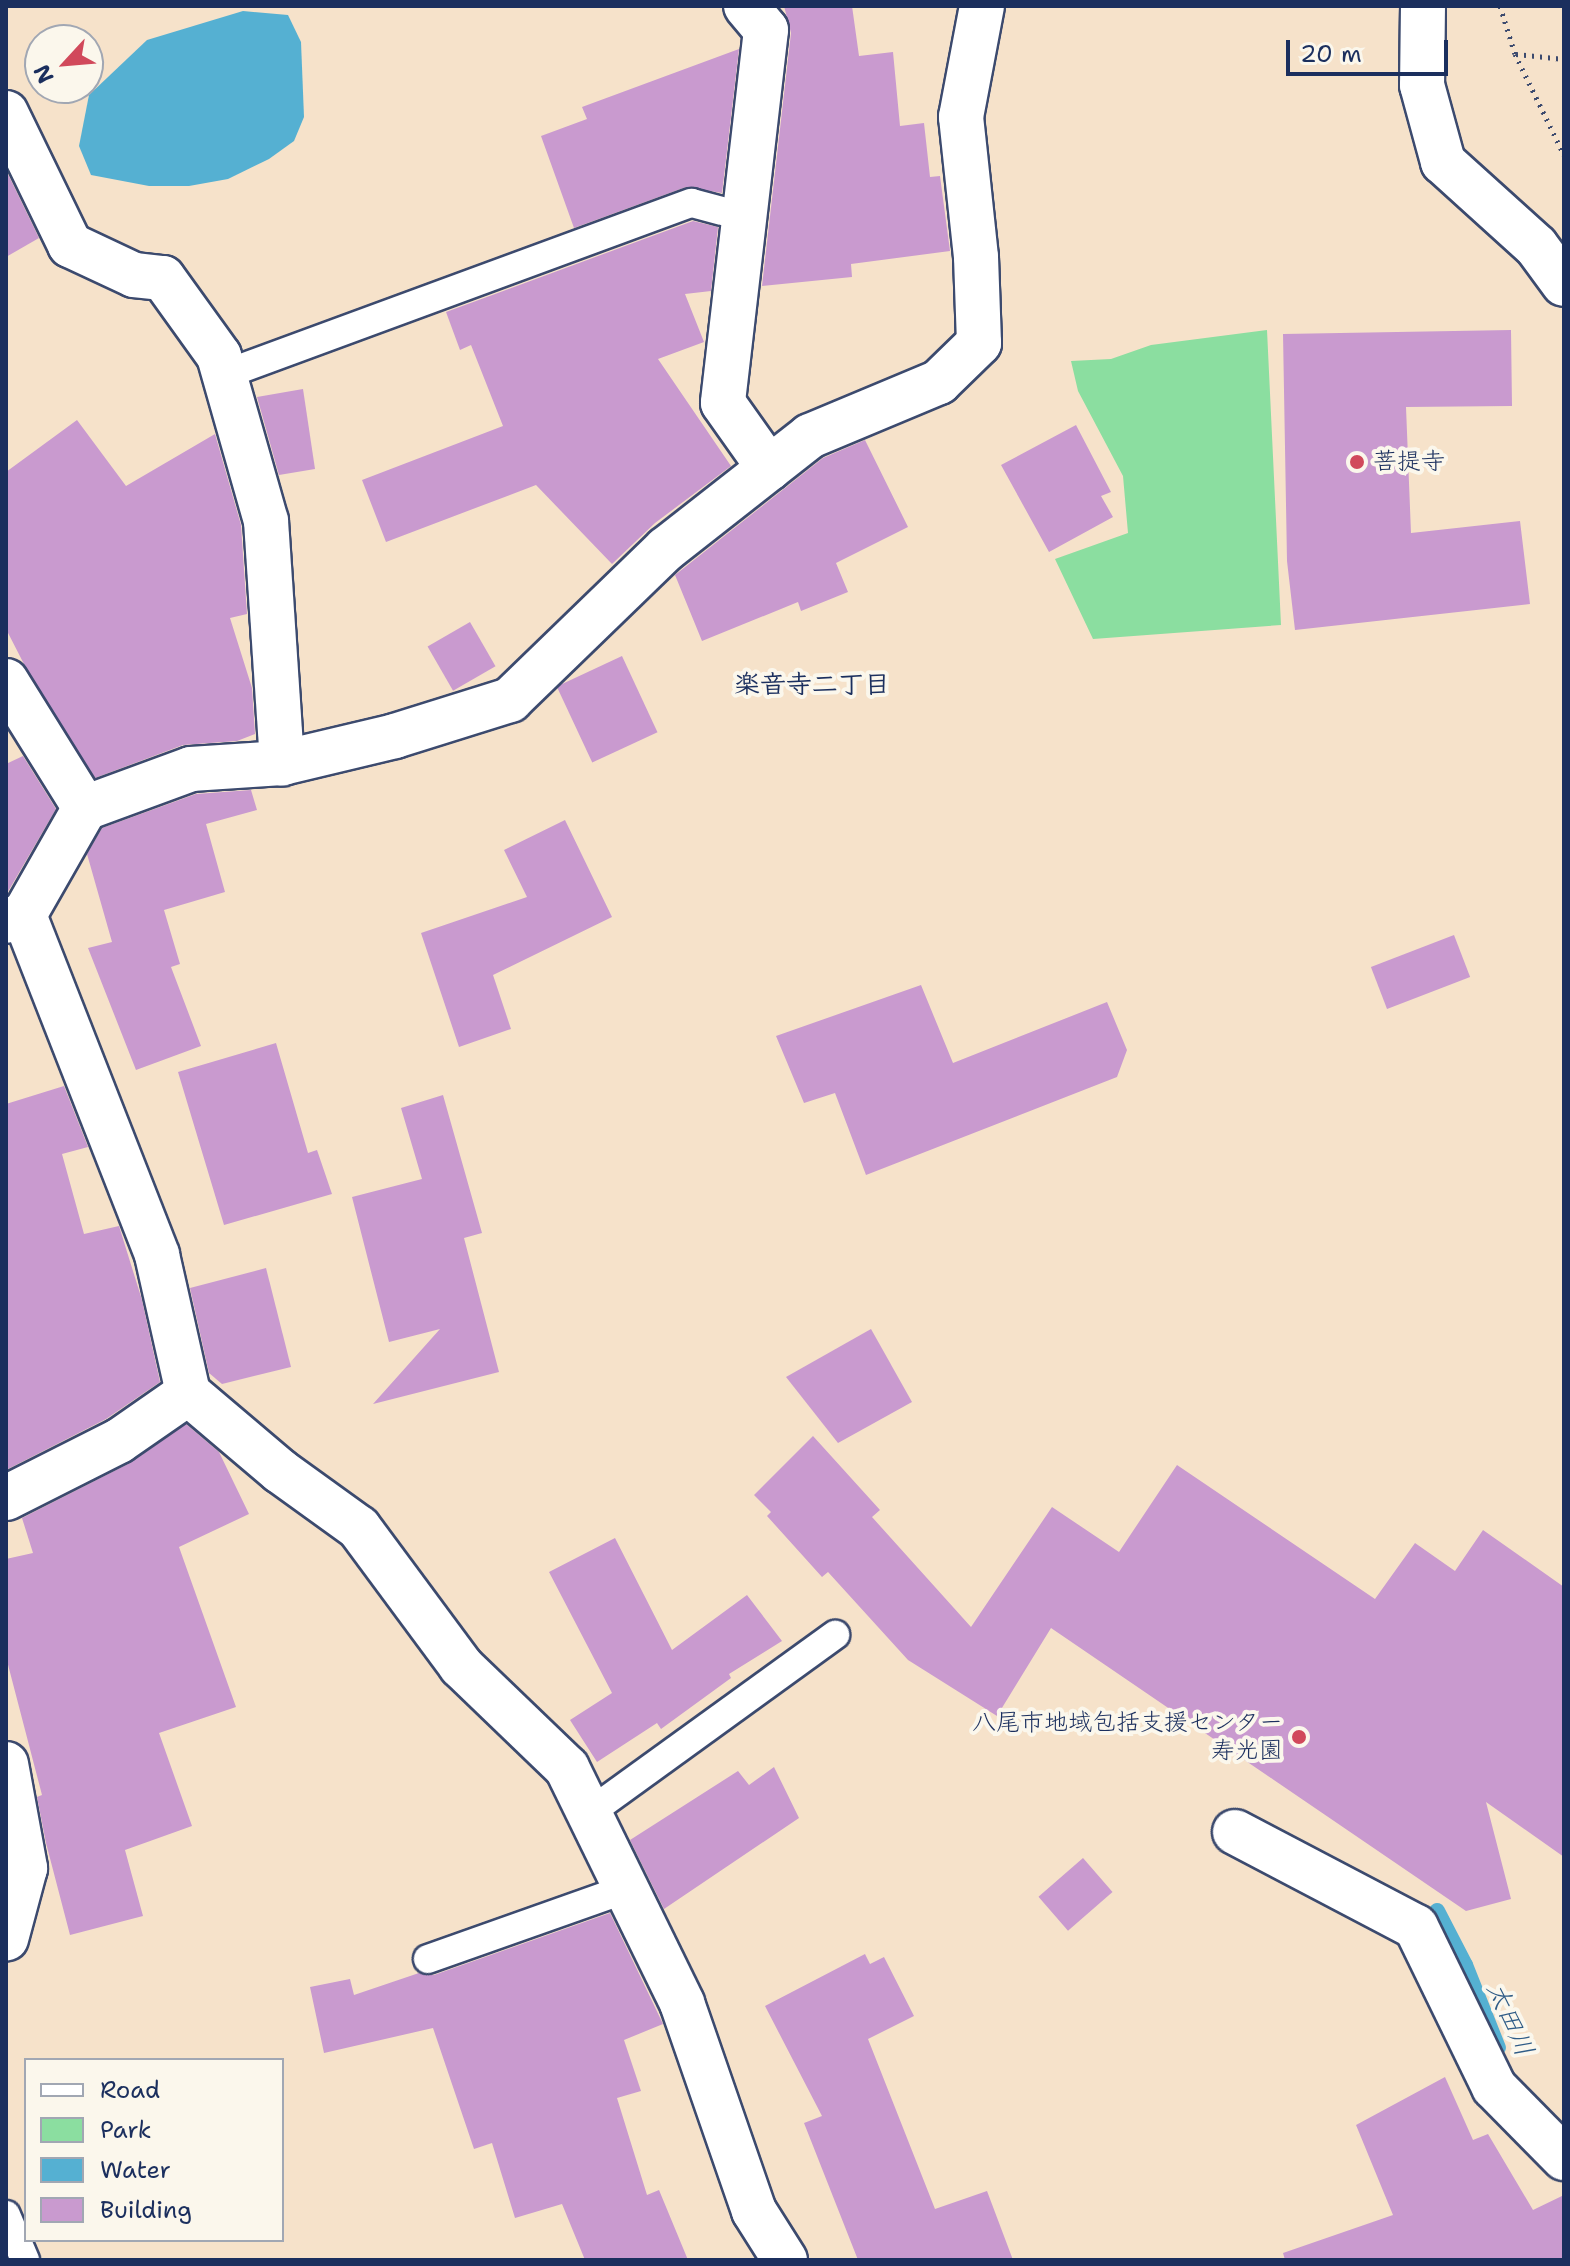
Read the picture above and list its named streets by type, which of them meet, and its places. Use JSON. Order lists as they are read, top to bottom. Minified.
{"districts":["楽音寺二丁目"],"water":["太田川"],"places":["菩提寺","八尾市地域包括支援センター 寿光園"],"legend":["Road","Park","Water","Building"],"scale_bar":"20 m","north":"bottom left"}
